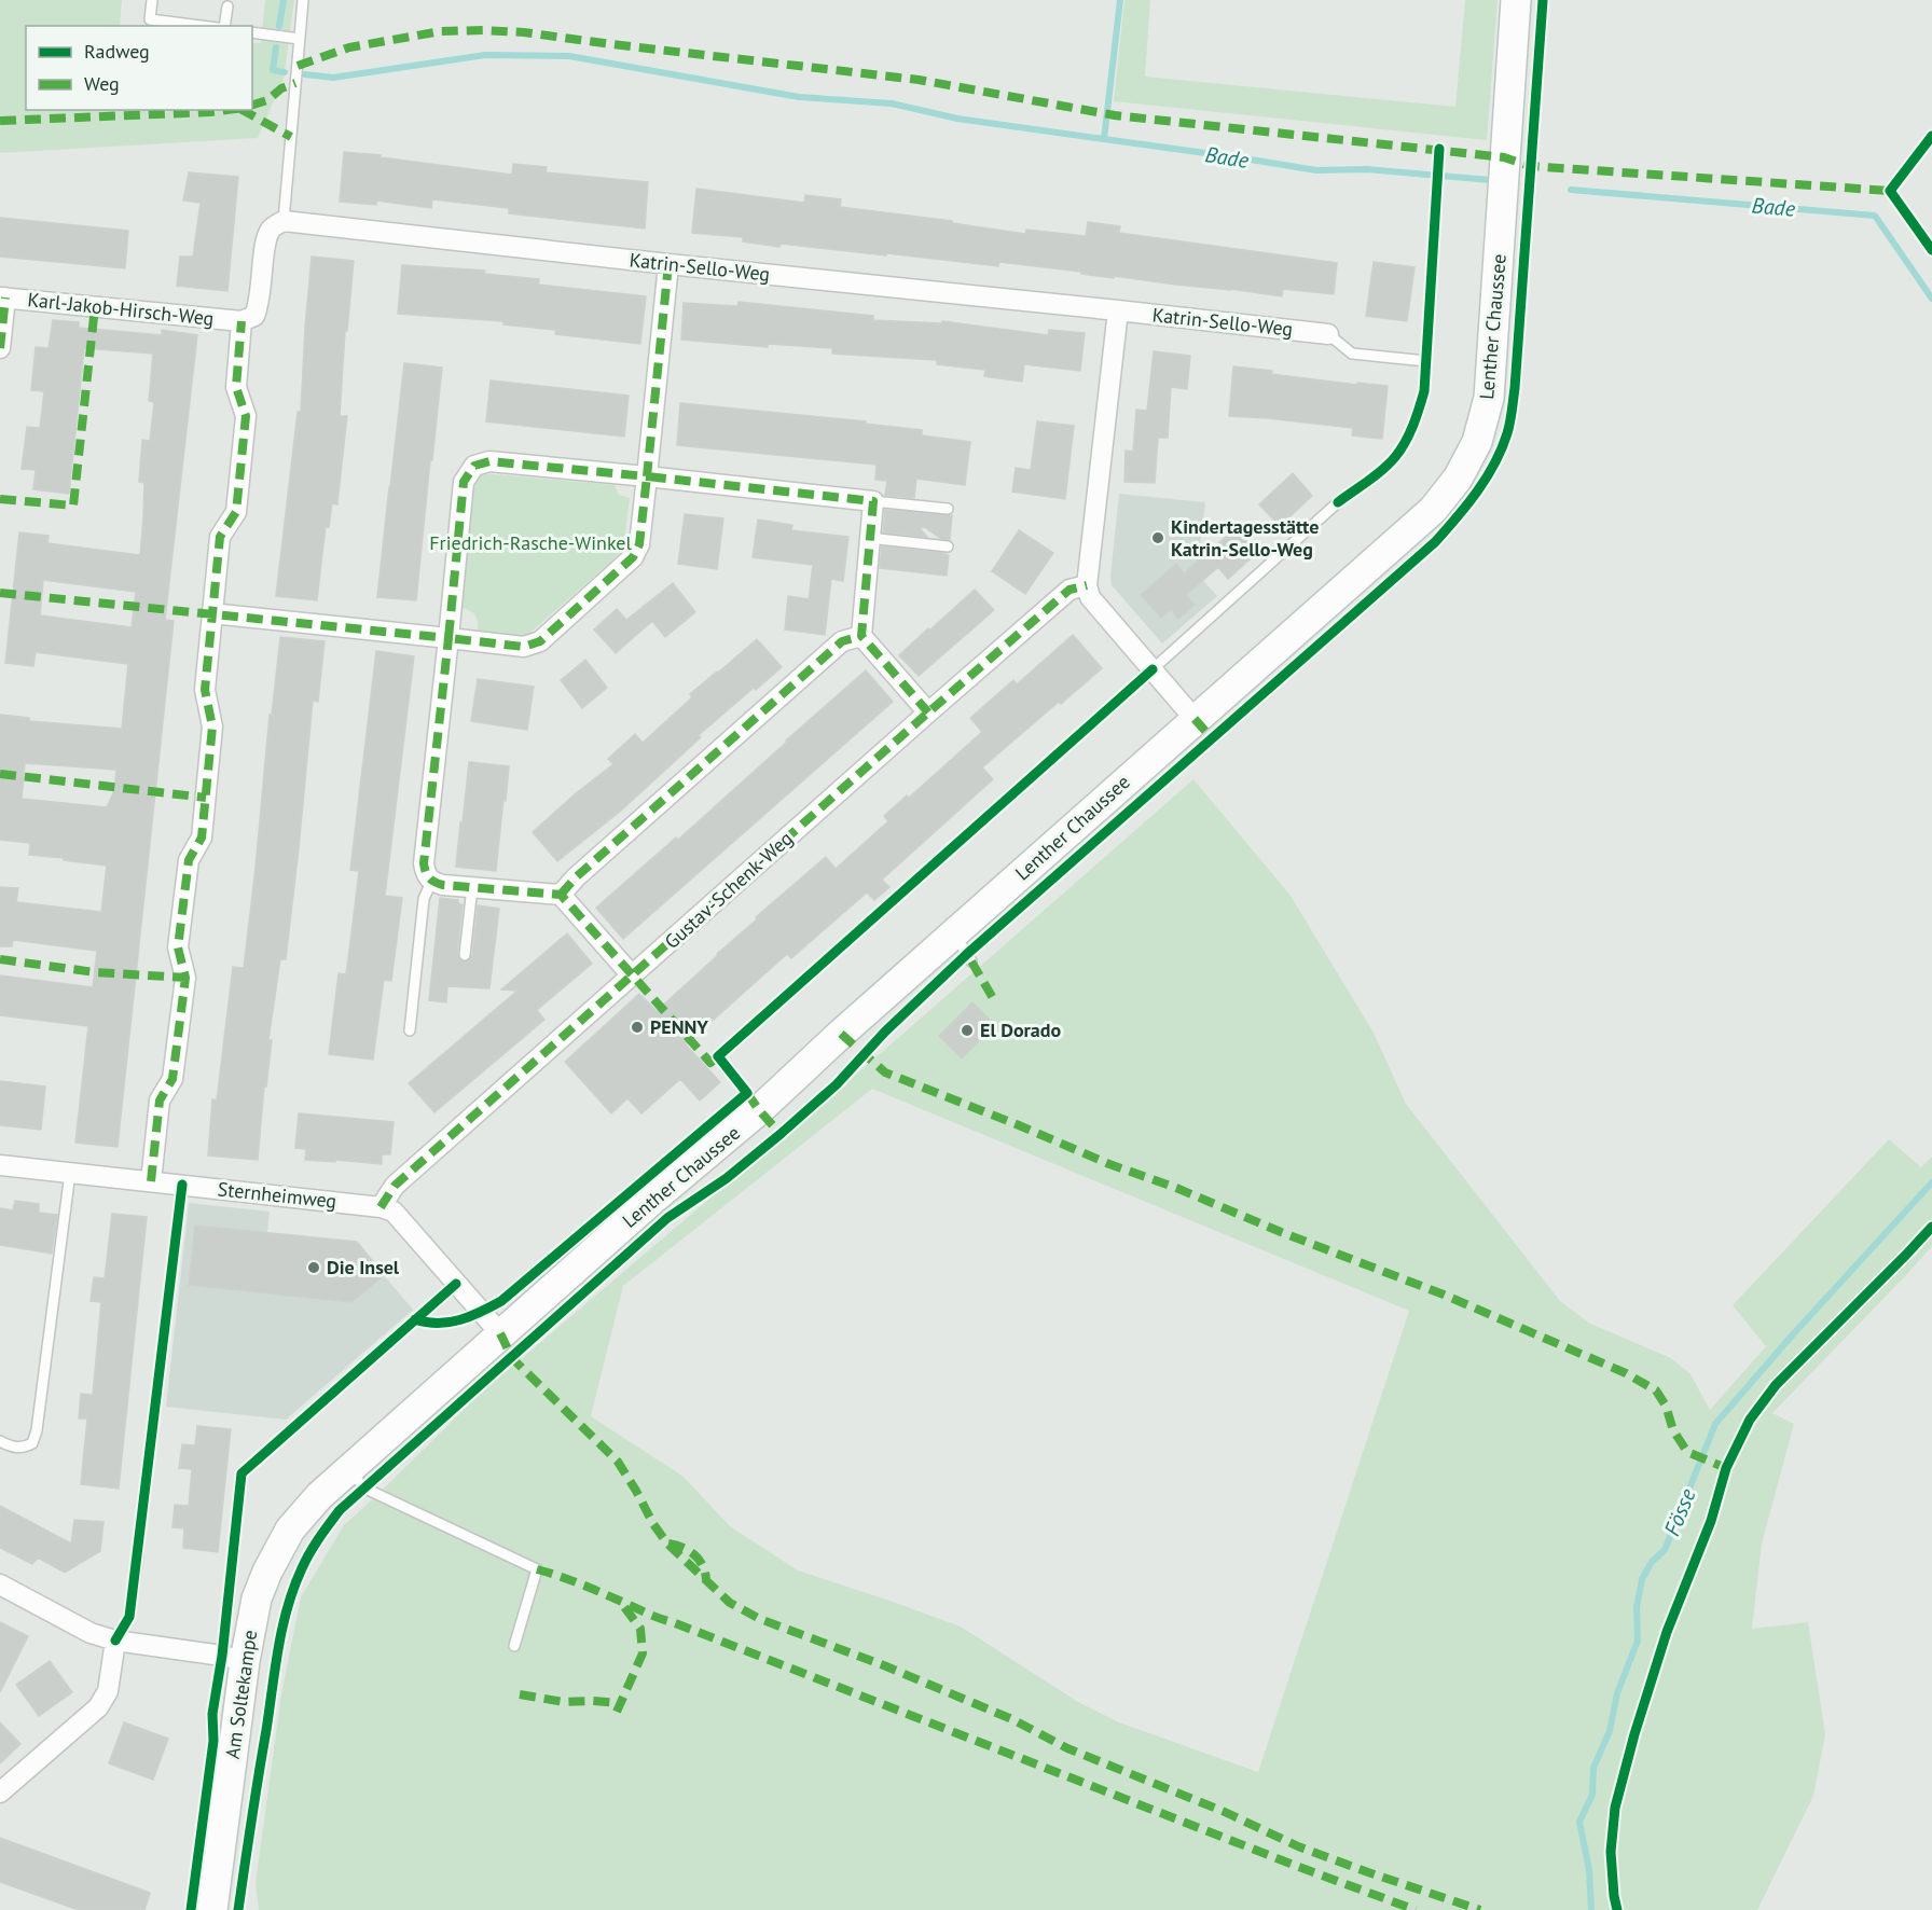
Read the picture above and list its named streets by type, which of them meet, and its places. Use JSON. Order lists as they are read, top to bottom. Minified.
{"streets":{"street":["Katrin-Sello-Weg","Karl-Jakob-Hirsch-Weg","Lenther Chaussee","Gustav-Schenk-Weg","Sternheimweg","Am Soltekampe"]},"crossings":[["Lenther Chaussee","Am Soltekampe"],["Gustav-Schenk-Weg","Sternheimweg"]],"water":["Bade","Fösse"],"parks":["Friedrich-Rasche-Winkel"],"places":["Kindertagesstätte Katrin-Sello-Weg","PENNY","El Dorado","Die Insel"],"legend":["Radweg","Weg"]}
